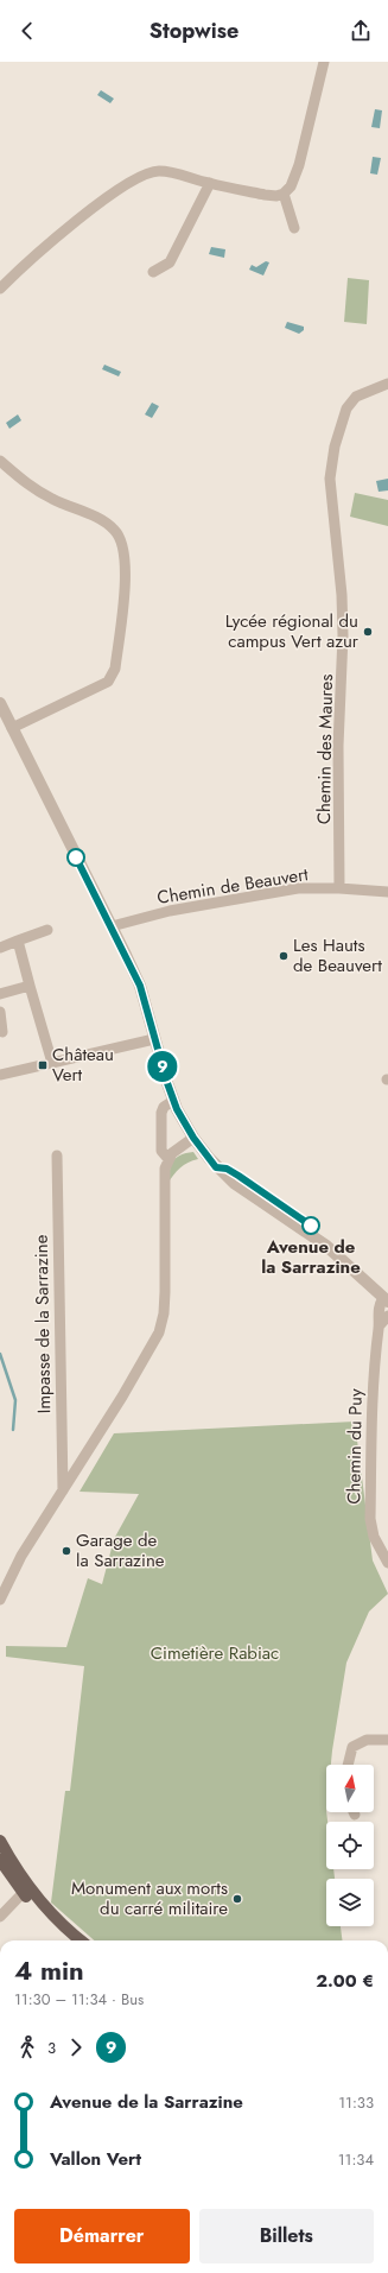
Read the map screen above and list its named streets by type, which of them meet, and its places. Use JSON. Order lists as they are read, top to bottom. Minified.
{"streets":{"street":["Chemin des Maures","Chemin de Beauvert","Impasse de la Sarrazine","Chemin du Puy"]},"crossings":[["Chemin des Maures","Chemin de Beauvert"]],"parks":["Cimetière Rabiac"],"places":{"other":["Lycée régional du campus Vert azur","Les Hauts de Beauvert","Avenue de la Sarrazine","Garage de la Sarrazine","Monument aux morts du carré militaire"],"transit":["Château Vert"]},"lines":["bus line 9"],"north":"top","page":{"header":"Stopwise","on_map":"9","heading":["4 min","11:30 – 11:34 · Bus","2.00 €"],"legs":["3","9"],"list":[{"name":"Avenue de la Sarrazine","value":"11:33"},{"name":"Vallon Vert","value":"11:34"}],"buttons":["Démarrer","Billets"]}}
